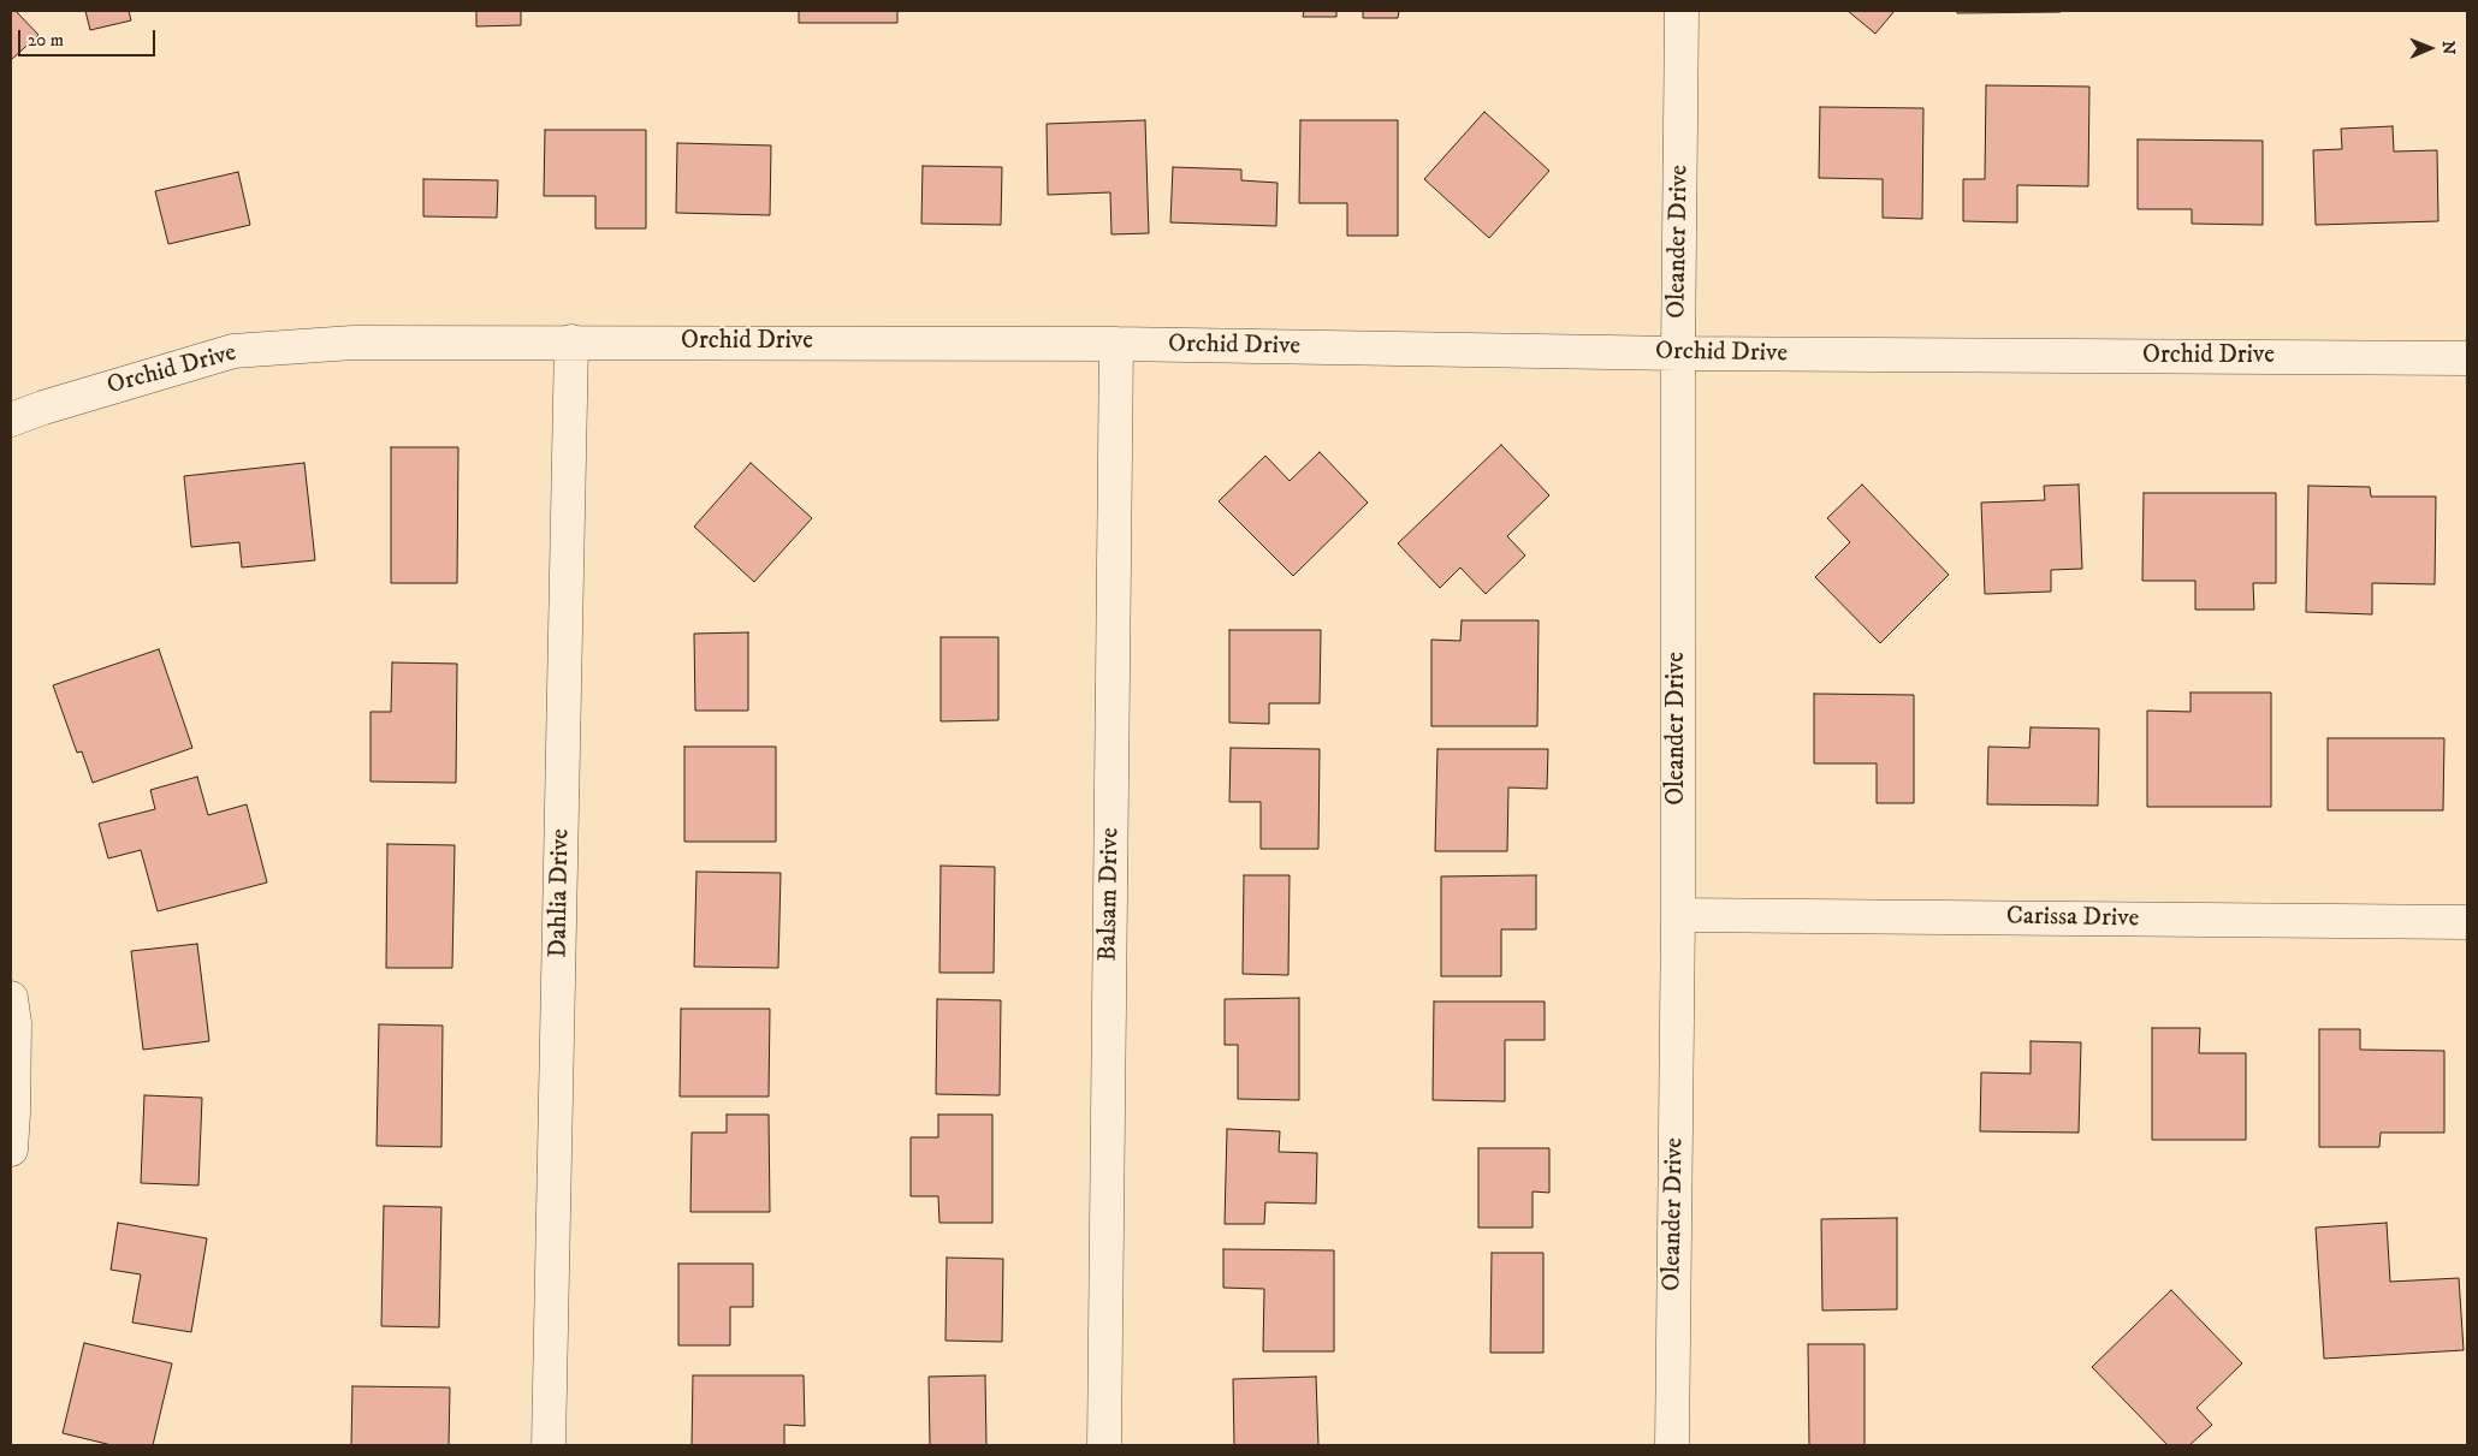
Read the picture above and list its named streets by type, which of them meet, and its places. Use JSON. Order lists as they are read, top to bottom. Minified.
{"streets":{"street":["Oleander Drive","Orchid Drive","Dahlia Drive","Balsam Drive","Carissa Drive"]},"crossings":[["Oleander Drive","Orchid Drive"],["Oleander Drive","Carissa Drive"],["Orchid Drive","Dahlia Drive"],["Orchid Drive","Balsam Drive"]],"scale_bar":"20 m","north":"right"}
